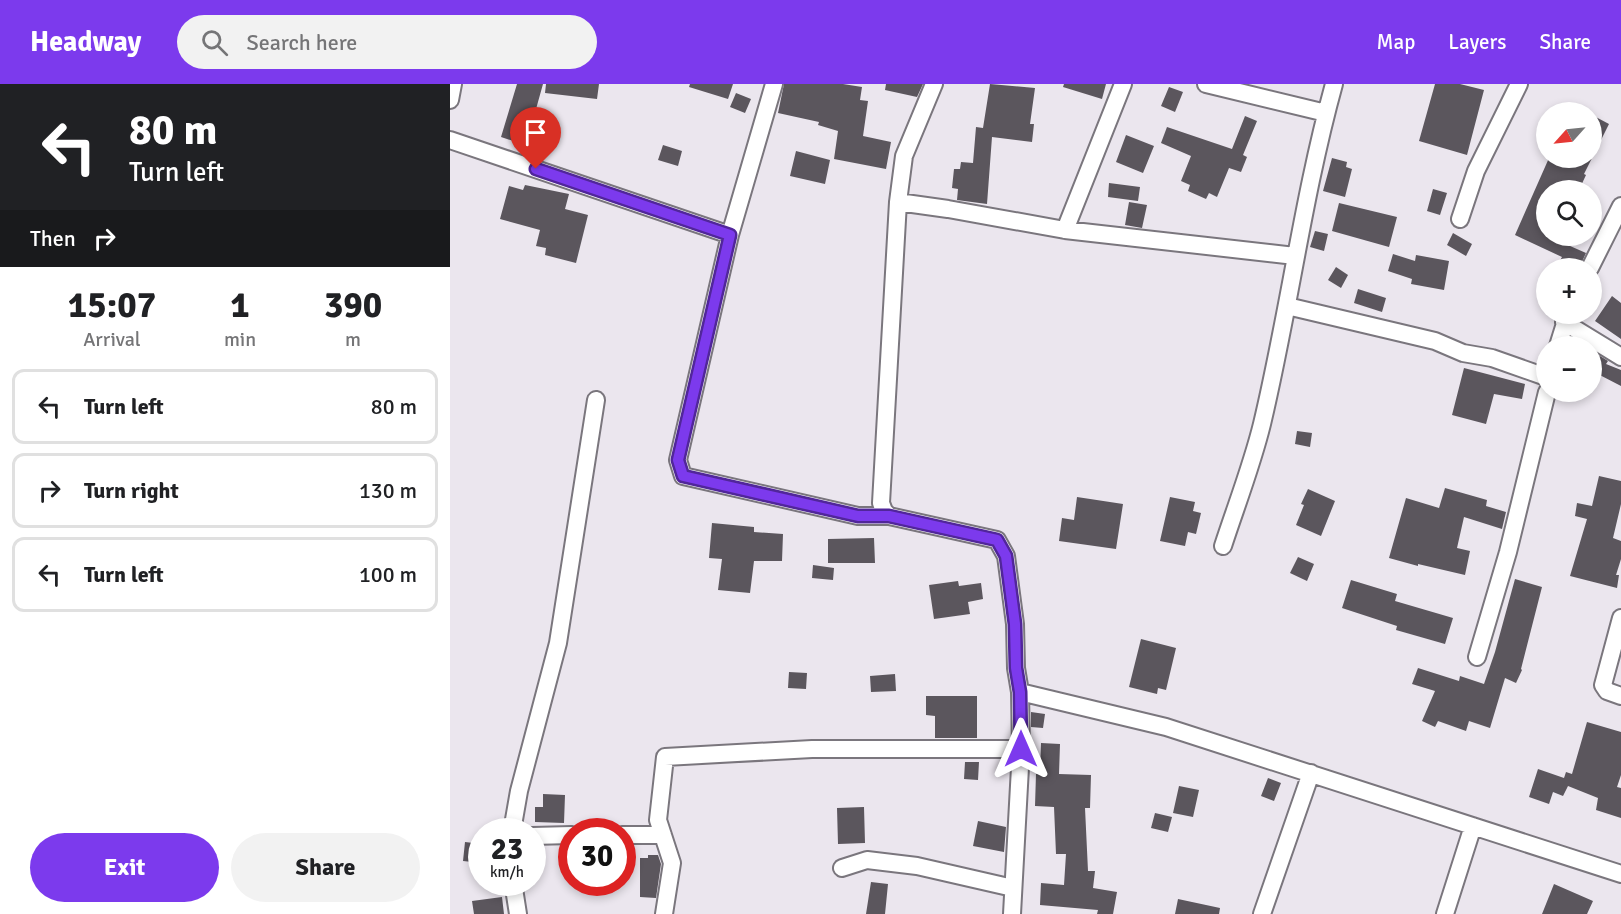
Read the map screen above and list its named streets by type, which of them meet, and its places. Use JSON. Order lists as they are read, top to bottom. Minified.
{"north":"bottom left","page":{"header":"Headway","search":"Search here","nav":["Map","Layers","Share"],"turn":["80 m","Turn left"],"map_buttons":["+","−"],"then":"Then","eta":["15:07","Arrival","1","min","390","m"],"list":[{"name":"Turn left","value":"80 m"},{"name":"Turn right","value":"130 m"},{"name":"Turn left","value":"100 m"}],"speed":"23 km/h","limit":"30","buttons":["Exit","Share"]}}
